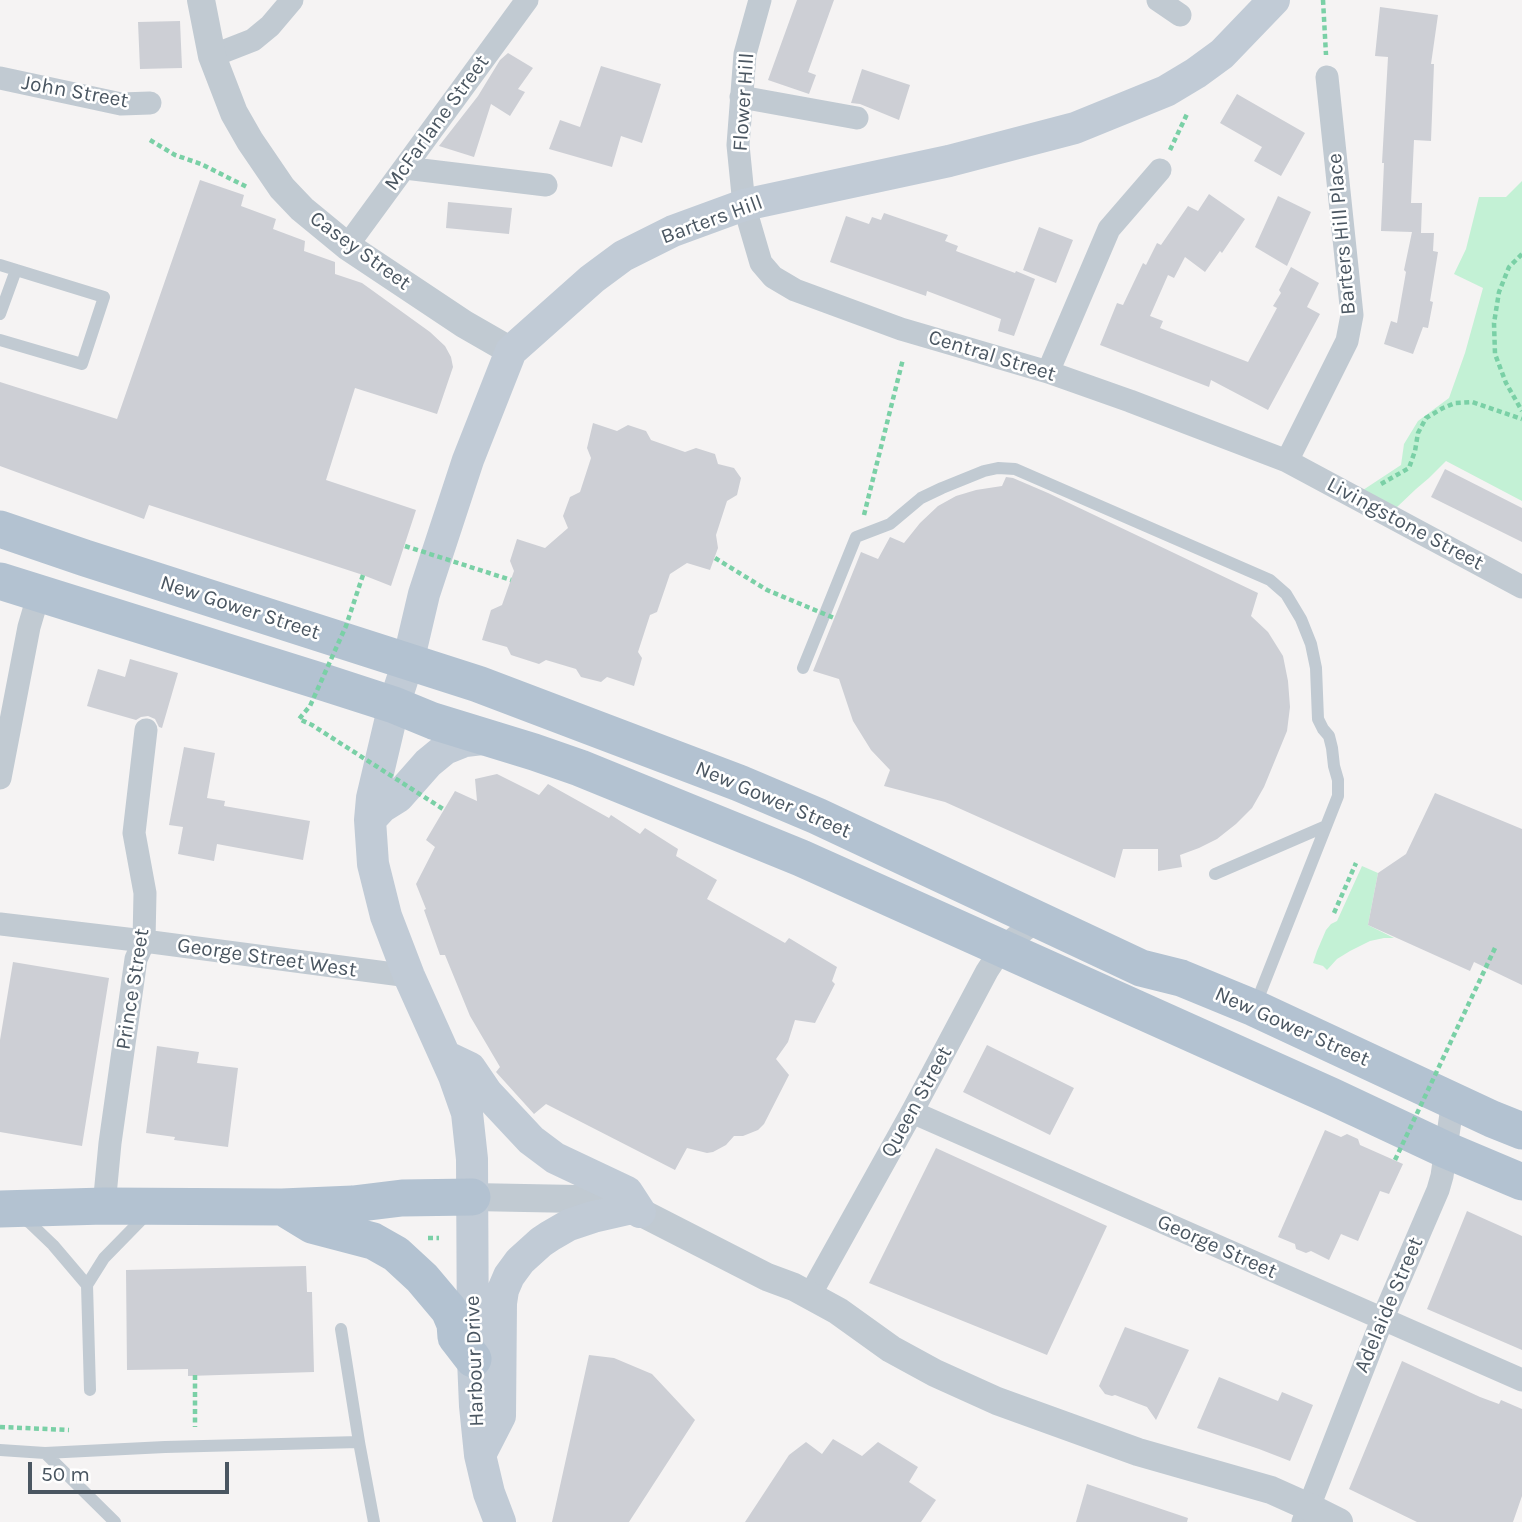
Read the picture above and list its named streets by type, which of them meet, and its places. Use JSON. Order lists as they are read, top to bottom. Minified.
{"streets":{"main road":["Barters Hill","New Gower Street","Harbour Drive"],"street":["John Street","Flower Hill","McFarlane Street","Barters Hill Place","Casey Street","Central Street","Livingstone Street","George Street West","Prince Street","Queen Street","George Street","Adelaide Street"]},"crossings":[["Flower Hill","Barters Hill"],["Flower Hill","Central Street"],["McFarlane Street","Casey Street"],["Barters Hill","Casey Street"],["Barters Hill","Central Street"],["Barters Hill","New Gower Street"],["Barters Hill","George Street West"],["Barters Hill","Harbour Drive"],["Barters Hill Place","Central Street"],["Barters Hill Place","Livingstone Street"],["Central Street","Livingstone Street"],["New Gower Street","Queen Street"],["New Gower Street","Adelaide Street"],["George Street West","Prince Street"],["George Street West","Harbour Drive"],["Queen Street","George Street"],["George Street","Adelaide Street"]],"scale_bar":"50 m"}
